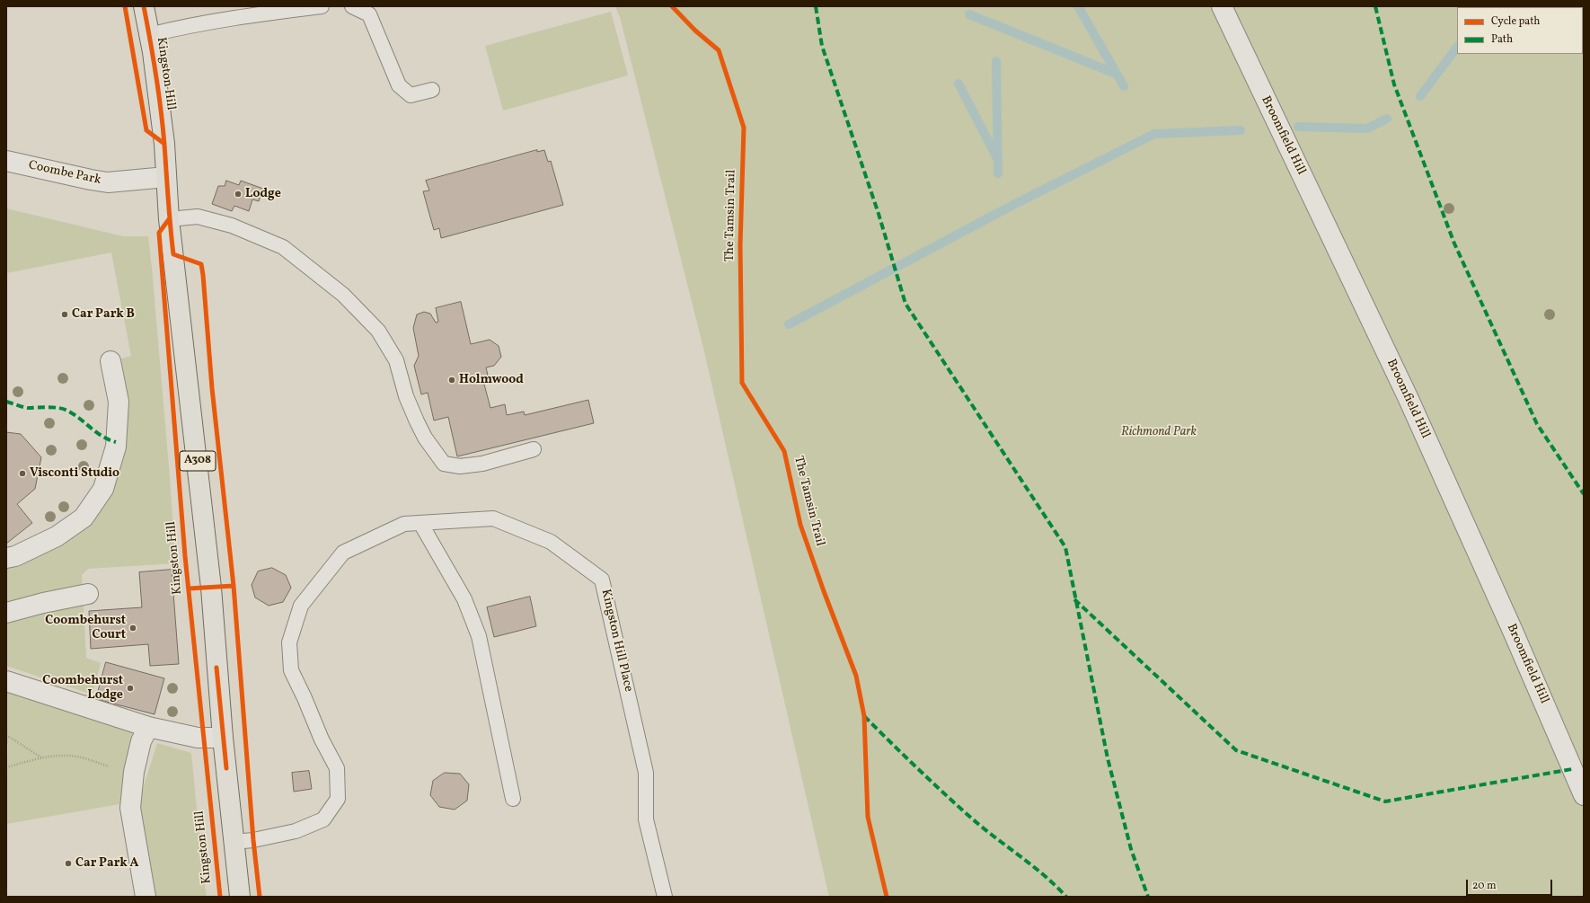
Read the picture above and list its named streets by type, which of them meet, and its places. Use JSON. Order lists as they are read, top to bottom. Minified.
{"streets":{"main road":["Kingston Hill","A308"],"street":["Broomfield Hill","Coombe Park"],"lane":["Kingston Hill Place"],"cycle path":["The Tamsin Trail"]},"crossings":[["Kingston Hill","Coombe Park"],["Kingston Hill","Kingston Hill Place"]],"parks":["Richmond Park"],"places":["Lodge","Car Park B","Holmwood","Visconti Studio","Coombehurst Court","Coombehurst Lodge","Car Park A"],"legend":["Cycle path","Path"],"scale_bar":"20 m"}
